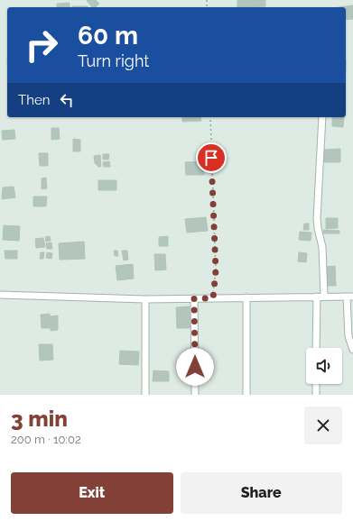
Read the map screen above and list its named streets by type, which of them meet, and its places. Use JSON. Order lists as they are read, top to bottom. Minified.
{"page":{"turn":["60 m","Turn right"],"then":"Then","heading":["3 min","200 m · 10:02"],"buttons":["Exit","Share"]}}
